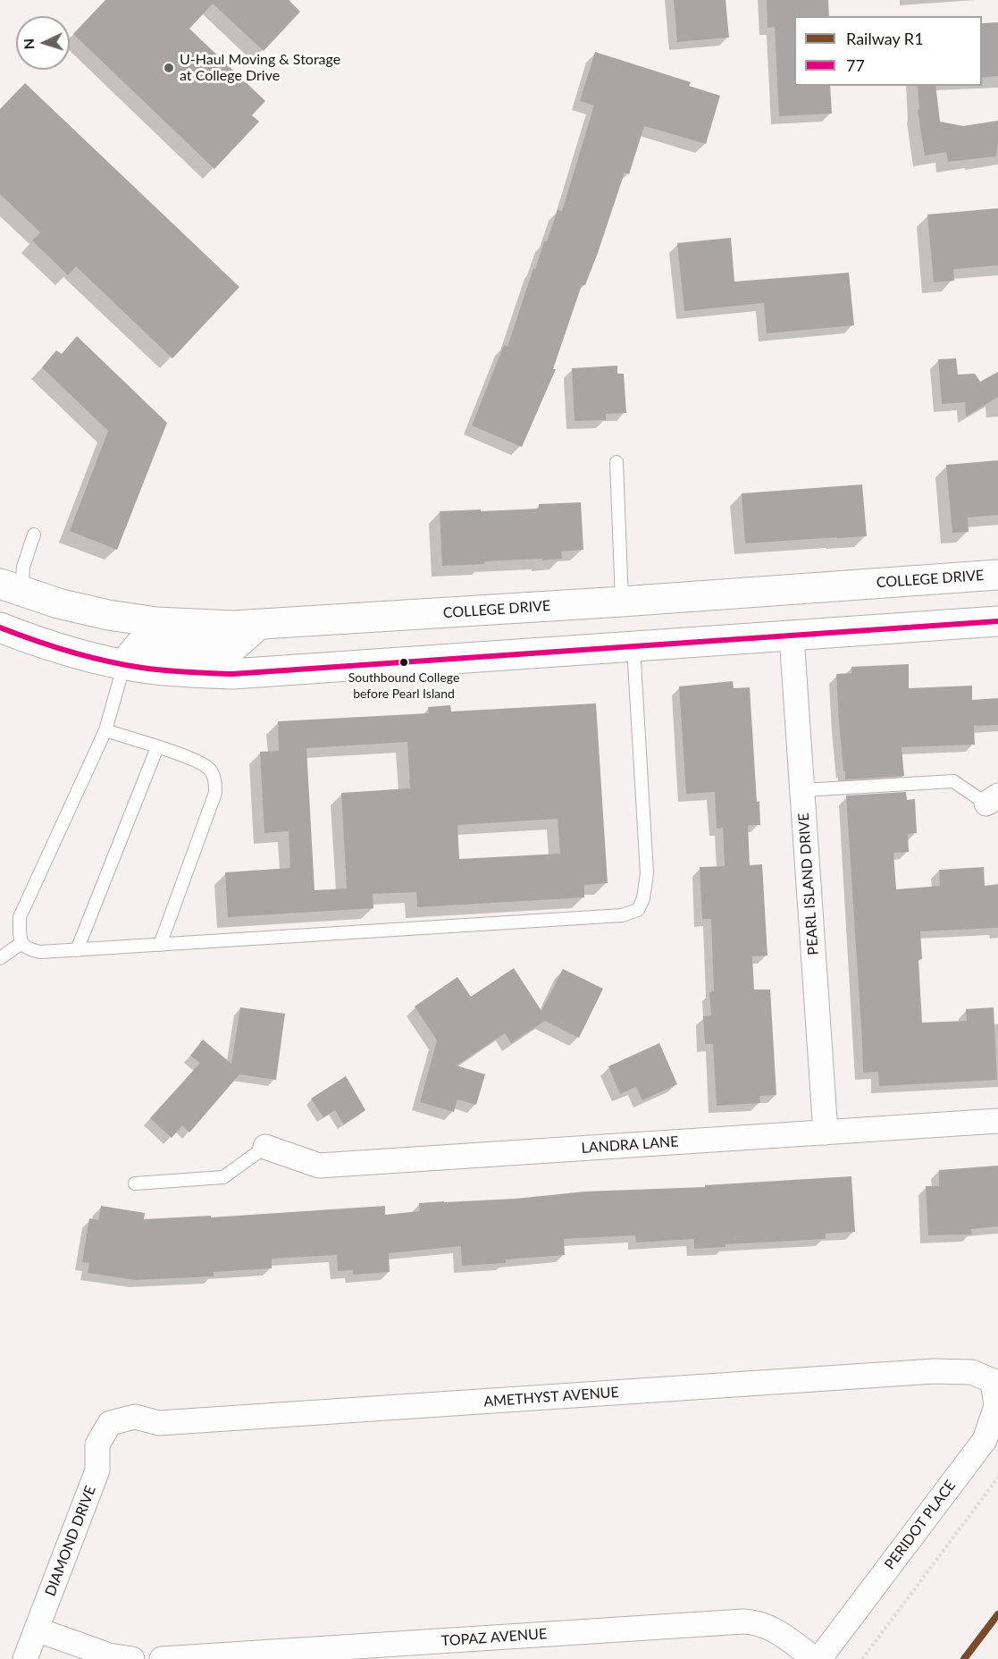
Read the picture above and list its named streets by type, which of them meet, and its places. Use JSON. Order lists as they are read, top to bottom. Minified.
{"streets":{"main road":["COLLEGE DRIVE"],"street":["PEARL ISLAND DRIVE","LANDRA LANE","AMETHYST AVENUE","PERIDOT PLACE","DIAMOND DRIVE","TOPAZ AVENUE"]},"crossings":[["PEARL ISLAND DRIVE","LANDRA LANE"],["AMETHYST AVENUE","PERIDOT PLACE"],["AMETHYST AVENUE","DIAMOND DRIVE"]],"places":["U-Haul Moving & Storage at College Drive","Southbound College before Pearl Island"],"lines":["transit line 77","rail line R1"],"legend":["Railway R1","77"],"north":"left"}
